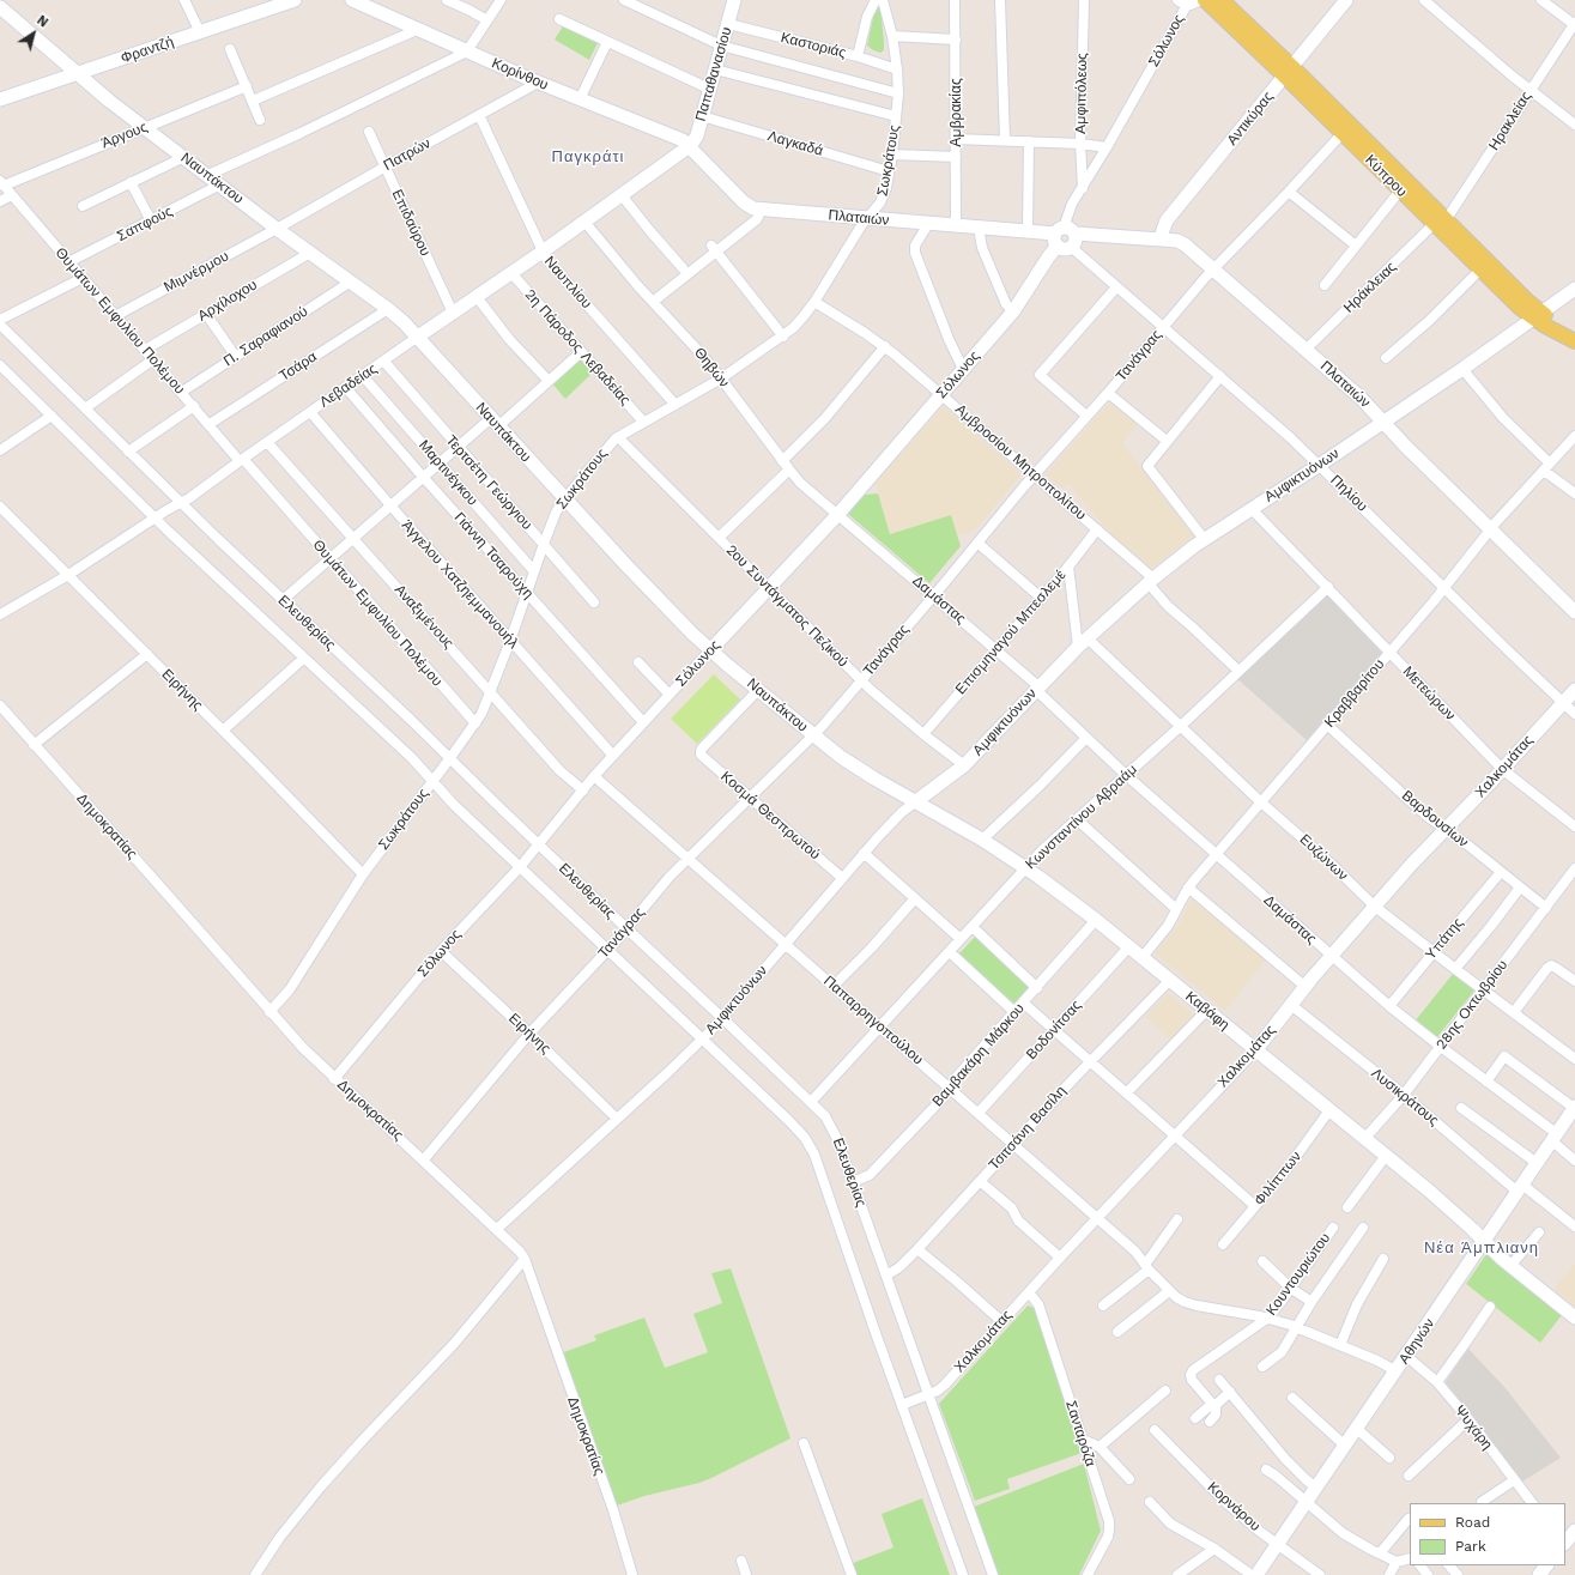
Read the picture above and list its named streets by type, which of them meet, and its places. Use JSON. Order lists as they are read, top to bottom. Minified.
{"streets":{"main road":["Κύπρου"],"street":["Σόλωνος","Καστοριάς","Φραντζή","Κορίνθου","Παπαθανασίου","Αμφιπόλεως","Αμβρακίας","Αντικύρας","Ηρακλείας","Άργους","Λαγκαδά","Πατρών","Σωκράτους","Ναυπάκτου","Πλαταιών","Επιδαύρου","Σαπφούς","Μιμνέρμου","Ναυπλίου","Ηράκλειας","Αρχίλοχου","Θυμάτων Εμφυλίου Πολέμου","Π. Σαραφιανού","2η Πάροδος Λεβαδείας","Τανάγρας","Τσάρα","Θηβών","Λεβαδείας","Αμβροσίου Μητροπολίτου","Μαρτινέγκου","Αμφικτυόνων","Τερτσέτη Γεώργιου","Πηλίου","Γιάννη Τσαρούχη","Άγγελου Χατζηεμμανουήλ","Δαμάστας","2ου Συντάγματος Πεζικού","Αναξιμένους","Ελευθερίας","Επισμηναγού Μπεσλεμέ","Ειρήνης","Κραββαρίτου","Μετεώρων","Χαλκομάτας","Κοσμά Θεσπρωτού","Κωνσταντίνου Αβραάμ","Βαρδουσίων","Δημοκρατίας","Ευζώνων","Υπάτης","28ης Οκτωβρίου","Καβάφη","Παπαρρηγοπούλου","Βοδονίτσας","Βαμβακάρη Μάρκου","Λυσικράτους","Τσιτσάνη Βασίλη","Φιλίππων","Κουντουριώτου","Αθηνών","Ψυχάρη","Σανταρόζα","Κορνάρου"]},"crossings":[["Σόλωνος","Αμφιπόλεως"],["Σόλωνος","Ναυπάκτου"],["Σόλωνος","Πλαταιών"],["Σόλωνος","Θηβών"],["Σόλωνος","Αμβροσίου Μητροπολίτου"],["Σόλωνος","Πηλίου"],["Σόλωνος","Γιάννη Τσαρούχη"],["Σόλωνος","Άγγελου Χατζηεμμανουήλ"],["Σόλωνος","Δαμάστας"],["Σόλωνος","2ου Συντάγματος Πεζικού"],["Σόλωνος","Αναξιμένους"],["Σόλωνος","Ελευθερίας"],["Σόλωνος","Ειρήνης"],["Σόλωνος","Δημοκρατίας"],["Σόλωνος","Παπαρρηγοπούλου"],["Καστοριάς","Παπαθανασίου"],["Καστοριάς","Σωκράτους"],["Φραντζή","Ναυπάκτου"],["Κορίνθου","Παπαθανασίου"],["Κορίνθου","Πατρών"],["Κορίνθου","Πλαταιών"],["Κορίνθου","Λεβαδείας"],["Παπαθανασίου","Λαγκαδά"],["Παπαθανασίου","Πλαταιών"],["Παπαθανασίου","Λεβαδείας"],["Αμβρακίας","Πλαταιών"],["Αντικύρας","Κύπρου"],["Αντικύρας","Πλαταιών"],["Ηρακλείας","Κύπρου"],["Ηρακλείας","Ηράκλειας"],["Άργους","Ναυπάκτου"],["Άργους","Θυμάτων Εμφυλίου Πολέμου"],["Λαγκαδά","Σωκράτους"],["Πατρών","Ναυπάκτου"],["Πατρών","Επιδαύρου"],["Πατρών","Μιμνέρμου"],["Πατρών","Ναυπλίου"],["Σωκράτους","Ναυπάκτου"],["Σωκράτους","Πλαταιών"],["Σωκράτους","Ναυπλίου"],["Σωκράτους","Θυμάτων Εμφυλίου Πολέμου"],["Σωκράτους","2η Πάροδος Λεβαδείας"],["Σωκράτους","Θηβών"],["Σωκράτους","Αμβροσίου Μητροπολίτου"],["Σωκράτους","Μαρτινέγκου"],["Σωκράτους","Τερτσέτη Γεώργιου"],["Σωκράτους","Γιάννη Τσαρούχη"],["Σωκράτους","Άγγελου Χατζηεμμανουήλ"],["Σωκράτους","2ου Συντάγματος Πεζικού"],["Σωκράτους","Αναξιμένους"],["Σωκράτους","Ελευθερίας"],["Σωκράτους","Ειρήνης"],["Σωκράτους","Δημοκρατίας"],["Κύπρου","Ηράκλειας"],["Κύπρου","Τανάγρας"],["Κύπρου","Αμφικτυόνων"],["Ναυπάκτου","Σαπφούς"],["Ναυπάκτου","Μιμνέρμου"],["Ναυπάκτου","Αρχίλοχου"],["Ναυπάκτου","Π. Σαραφιανού"],["Ναυπάκτου","Τανάγρας"],["Ναυπάκτου","Τσάρα"],["Ναυπάκτου","Λεβαδείας"],["Ναυπάκτου","Αμφικτυόνων"],["Ναυπάκτου","Κοσμά Θεσπρωτού"],["Ναυπάκτου","Καβάφη"],["Πλαταιών","Ηράκλειας"],["Πλαταιών","Τανάγρας"],["Πλαταιών","Λεβαδείας"],["Πλαταιών","Αμφικτυόνων"],["Πλαταιών","Πηλίου"],["Πλαταιών","Κραββαρίτου"],["Επιδαύρου","Λεβαδείας"],["Σαπφούς","Θυμάτων Εμφυλίου Πολέμου"],["Μιμνέρμου","Θυμάτων Εμφυλίου Πολέμου"],["Ναυπλίου","Λεβαδείας"],["Αρχίλοχου","Θυμάτων Εμφυλίου Πολέμου"],["Θυμάτων Εμφυλίου Πολέμου","Π. Σαραφιανού"],["Θυμάτων Εμφυλίου Πολέμου","Τσάρα"],["Θυμάτων Εμφυλίου Πολέμου","Λεβαδείας"],["2η Πάροδος Λεβαδείας","Λεβαδείας"],["Τανάγρας","Αμβροσίου Μητροπολίτου"],["Τανάγρας","Πηλίου"],["Τανάγρας","Δαμάστας"],["Τανάγρας","2ου Συντάγματος Πεζικού"],["Τανάγρας","Ελευθερίας"],["Τανάγρας","Ειρήνης"],["Τανάγρας","Κοσμά Θεσπρωτού"],["Τανάγρας","Δημοκρατίας"],["Τανάγρας","Παπαρρηγοπούλου"],["Θηβών","Λεβαδείας"],["Θηβών","Δαμάστας"],["Λεβαδείας","Μαρτινέγκου"],["Λεβαδείας","Τερτσέτη Γεώργιου"],["Λεβαδείας","Γιάννη Τσαρούχη"],["Λεβαδείας","Άγγελου Χατζηεμμανουήλ"],["Λεβαδείας","Αναξιμένους"],["Λεβαδείας","Ελευθερίας"],["Λεβαδείας","Ειρήνης"],["Αμβροσίου Μητροπολίτου","Αμφικτυόνων"],["Αμβροσίου Μητροπολίτου","Επισμηναγού Μπεσλεμέ"],["Αμβροσίου Μητροπολίτου","Κωνσταντίνου Αβραάμ"],["Αμφικτυόνων","Πηλίου"],["Αμφικτυόνων","Δαμάστας"],["Αμφικτυόνων","2ου Συντάγματος Πεζικού"],["Αμφικτυόνων","Ελευθερίας"],["Αμφικτυόνων","Ειρήνης"],["Αμφικτυόνων","Μετεώρων"],["Αμφικτυόνων","Κοσμά Θεσπρωτού"],["Αμφικτυόνων","Δημοκρατίας"],["Αμφικτυόνων","Ευζώνων"],["Αμφικτυόνων","Καβάφη"],["Αμφικτυόνων","Παπαρρηγοπούλου"],["Πηλίου","Κραββαρίτου"],["Πηλίου","Χαλκομάτας"],["Δαμάστας","Επισμηναγού Μπεσλεμέ"],["Δαμάστας","Κραββαρίτου"],["Δαμάστας","Χαλκομάτας"],["Δαμάστας","Κωνσταντίνου Αβραάμ"],["Δαμάστας","Υπάτης"],["Δαμάστας","28ης Οκτωβρίου"],["Δαμάστας","Αθηνών"],["2ου Συντάγματος Πεζικού","Επισμηναγού Μπεσλεμέ"],["Ελευθερίας","Χαλκομάτας"],["Ελευθερίας","Κωνσταντίνου Αβραάμ"],["Ελευθερίας","Βαμβακάρη Μάρκου"],["Ελευθερίας","Τσιτσάνη Βασίλη"],["Κραββαρίτου","Μετεώρων"],["Κραββαρίτου","Βαρδουσίων"],["Κραββαρίτου","Ευζώνων"],["Κραββαρίτου","Καβάφη"],["Μετεώρων","Χαλκομάτας"],["Μετεώρων","Κωνσταντίνου Αβραάμ"],["Χαλκομάτας","Βαρδουσίων"],["Χαλκομάτας","Ευζώνων"],["Χαλκομάτας","Καβάφη"],["Χαλκομάτας","Παπαρρηγοπούλου"],["Χαλκομάτας","Λυσικράτους"],["Χαλκομάτας","Σανταρόζα"],["Κωνσταντίνου Αβραάμ","Ευζώνων"],["Κωνσταντίνου Αβραάμ","Καβάφη"],["Κωνσταντίνου Αβραάμ","Παπαρρηγοπούλου"],["Βαρδουσίων","Υπάτης"],["Βαρδουσίων","28ης Οκτωβρίου"],["Ευζώνων","Υπάτης"],["Ευζώνων","28ης Οκτωβρίου"],["28ης Οκτωβρίου","Καβάφη"],["28ης Οκτωβρίου","Λυσικράτους"],["Καβάφη","Βοδονίτσας"],["Καβάφη","Βαμβακάρη Μάρκου"],["Καβάφη","Τσιτσάνη Βασίλη"],["Καβάφη","Φιλίππων"],["Καβάφη","Αθηνών"],["Παπαρρηγοπούλου","Βοδονίτσας"],["Παπαρρηγοπούλου","Βαμβακάρη Μάρκου"],["Παπαρρηγοπούλου","Τσιτσάνη Βασίλη"],["Παπαρρηγοπούλου","Κουντουριώτου"],["Παπαρρηγοπούλου","Αθηνών"],["Λυσικράτους","Αθηνών"],["Αθηνών","Ψυχάρη"],["Αθηνών","Κορνάρου"]],"districts":["Παγκράτι","Νέα Άμπλιανη"],"legend":["Road","Park"],"north":"top right"}
